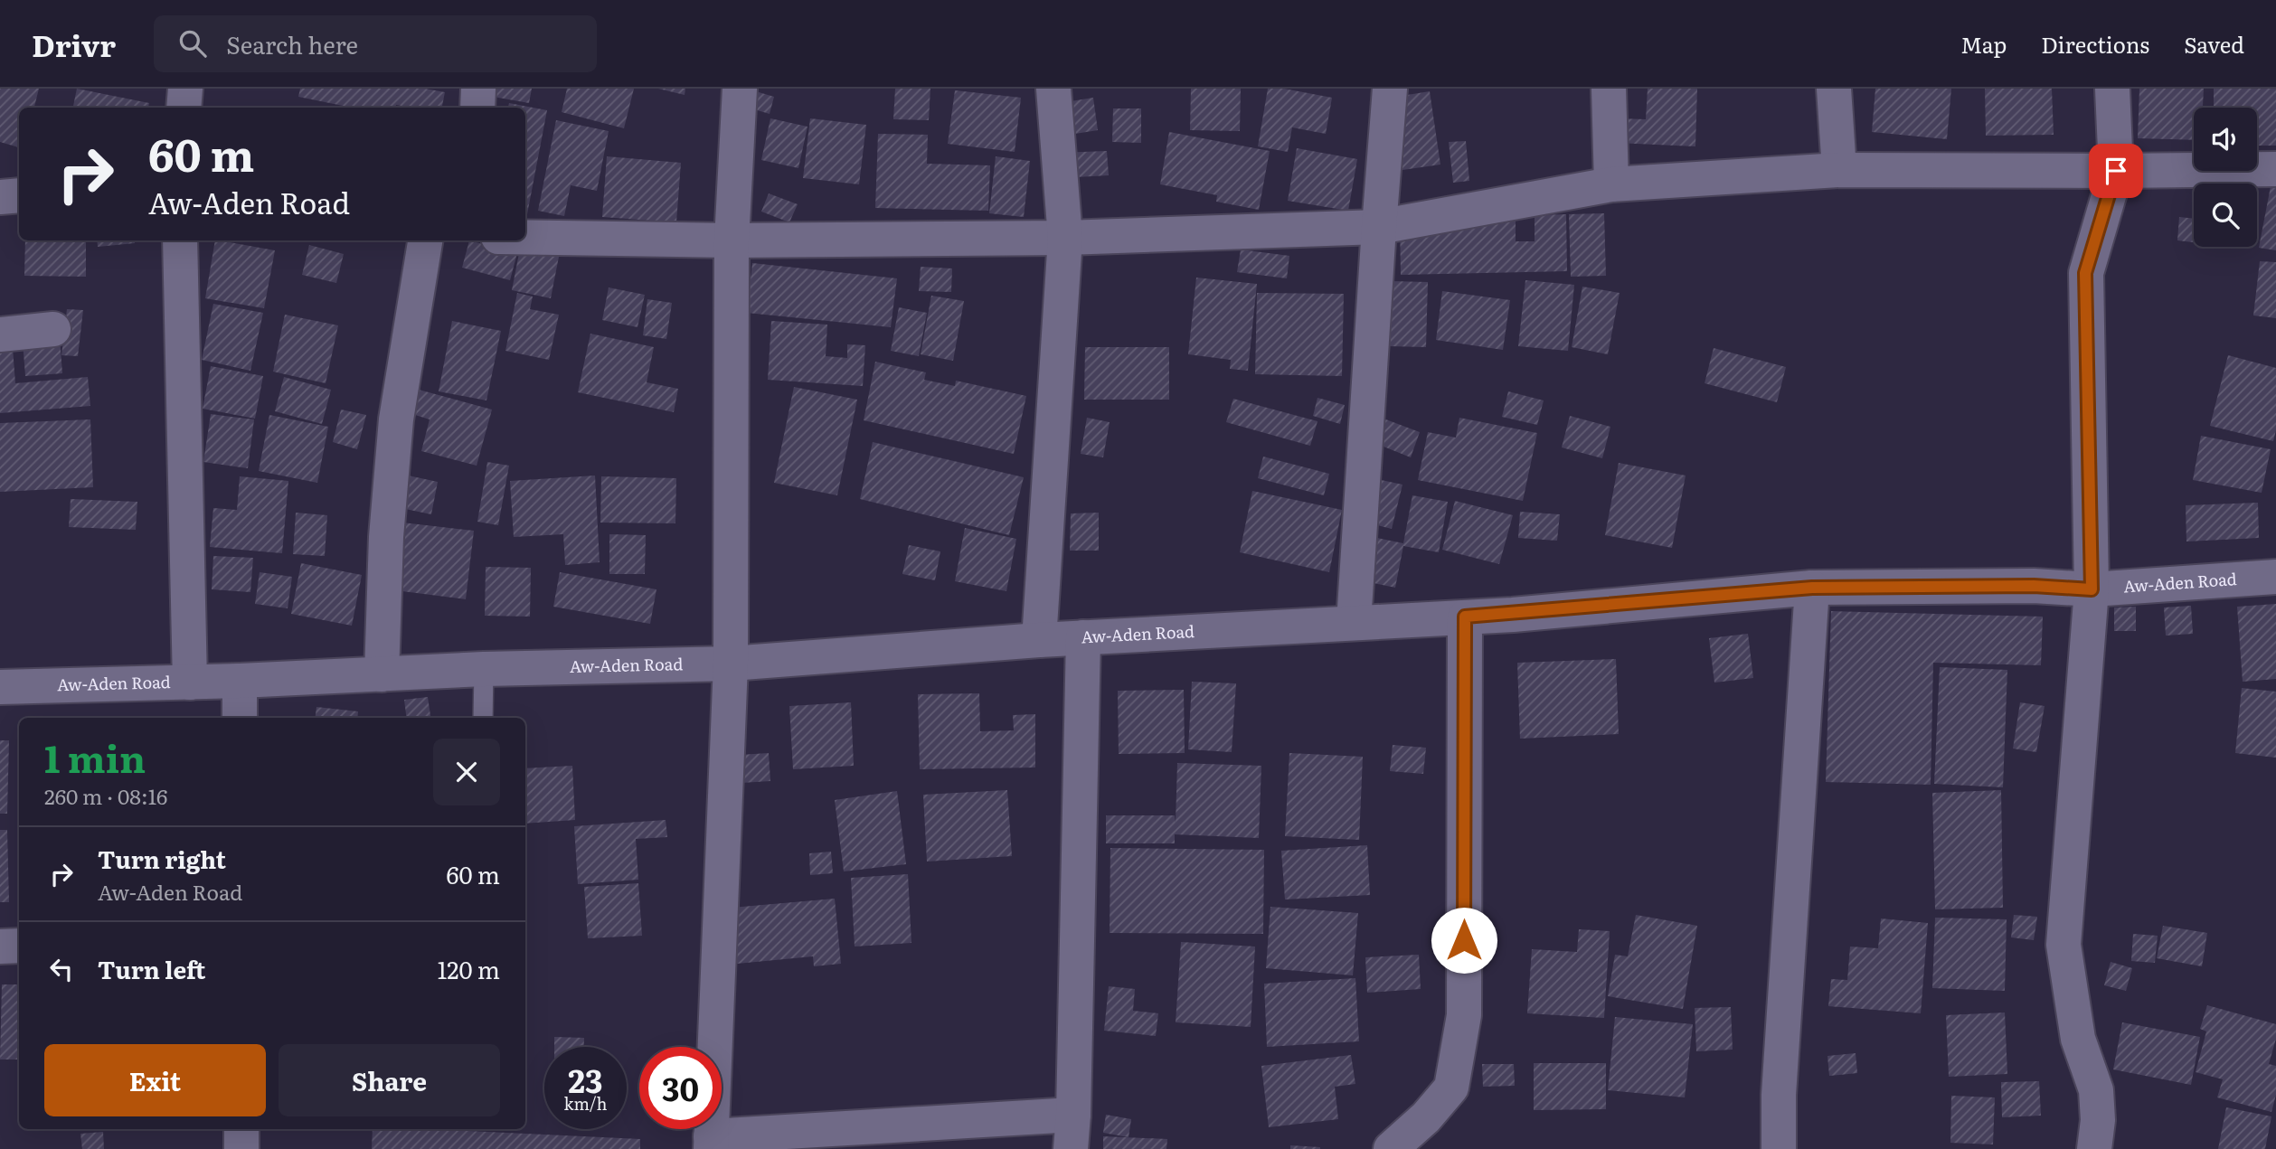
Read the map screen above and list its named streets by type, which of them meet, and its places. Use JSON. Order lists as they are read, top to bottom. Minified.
{"streets":{"street":["Aw-Aden Road"]},"page":{"header":"Drivr","search":"Search here","nav":["Map","Directions","Saved"],"turn":["60 m","Aw-Aden Road"],"heading":["1 min","260 m · 08:16"],"list":[{"name":"Turn right","note":"Aw-Aden Road","value":"60 m"},{"name":"Turn left","value":"120 m"}],"buttons":["Exit","Share"],"speed":"23 km/h","limit":"30"}}
